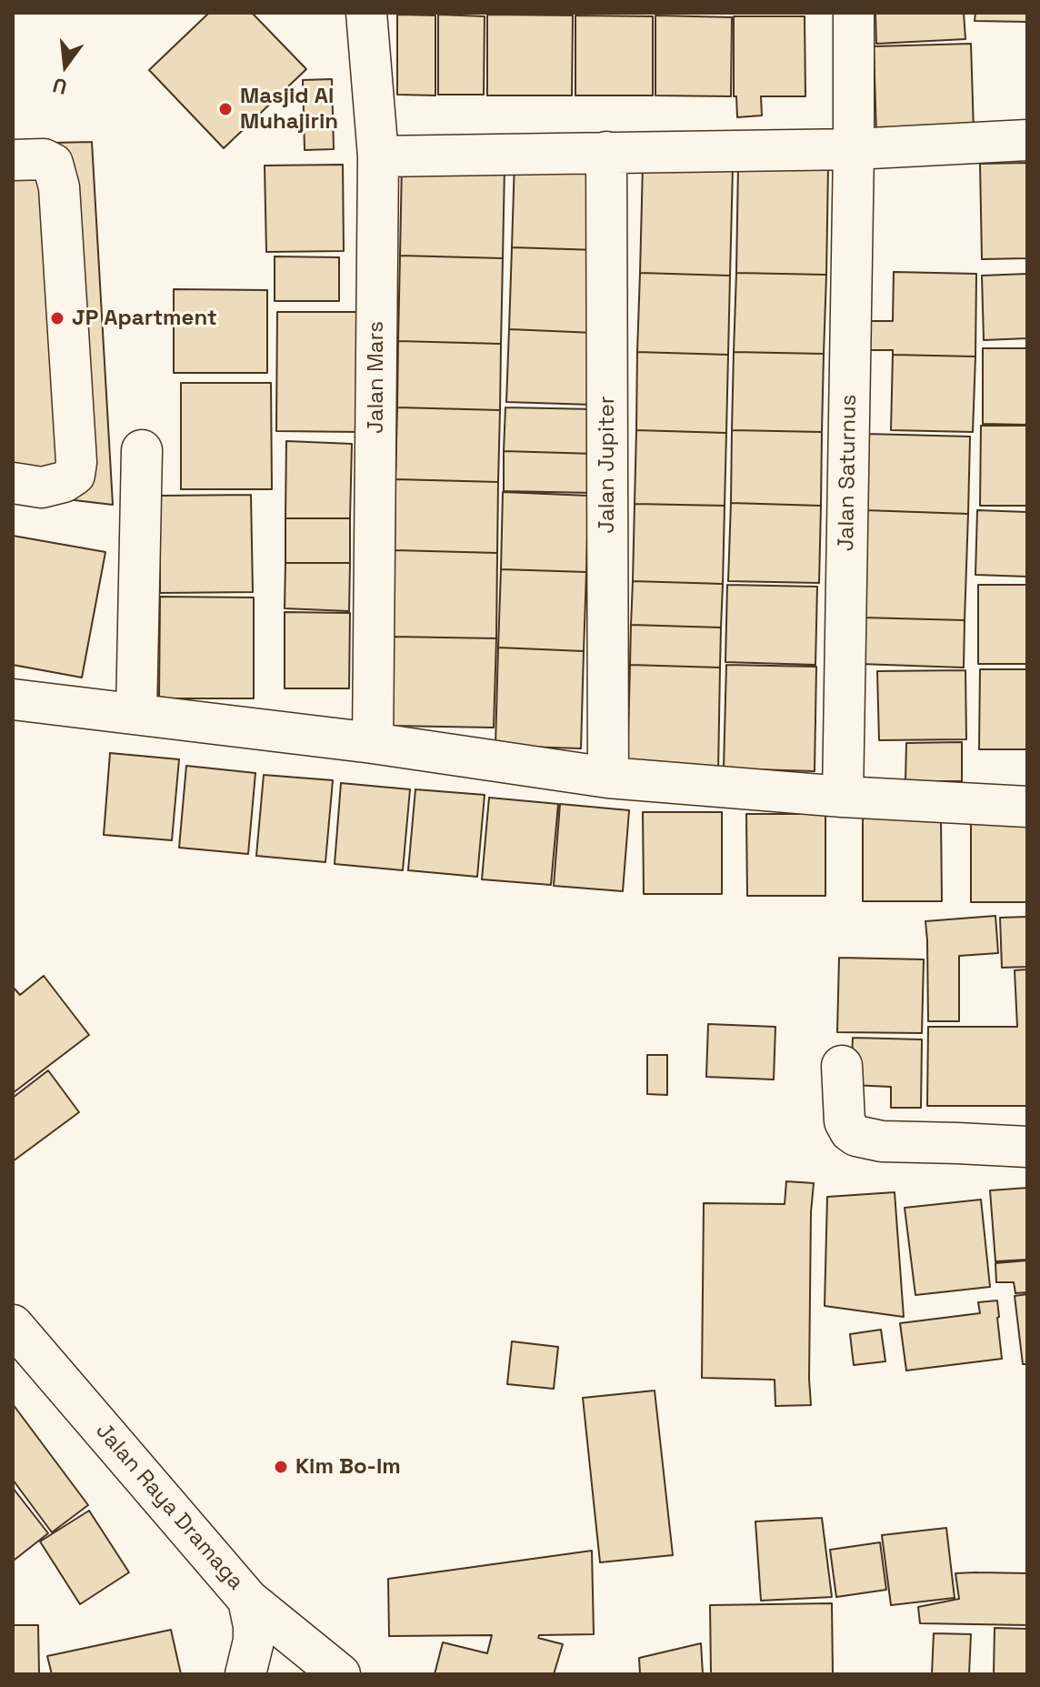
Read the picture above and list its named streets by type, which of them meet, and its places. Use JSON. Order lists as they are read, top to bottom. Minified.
{"streets":{"main road":["Jalan Mars","Jalan Jupiter","Jalan Saturnus","Jalan Raya Dramaga"]},"places":["Masjid Al Muhajirin","JP Apartment","Kim Bo-Im"],"north":"bottom"}
